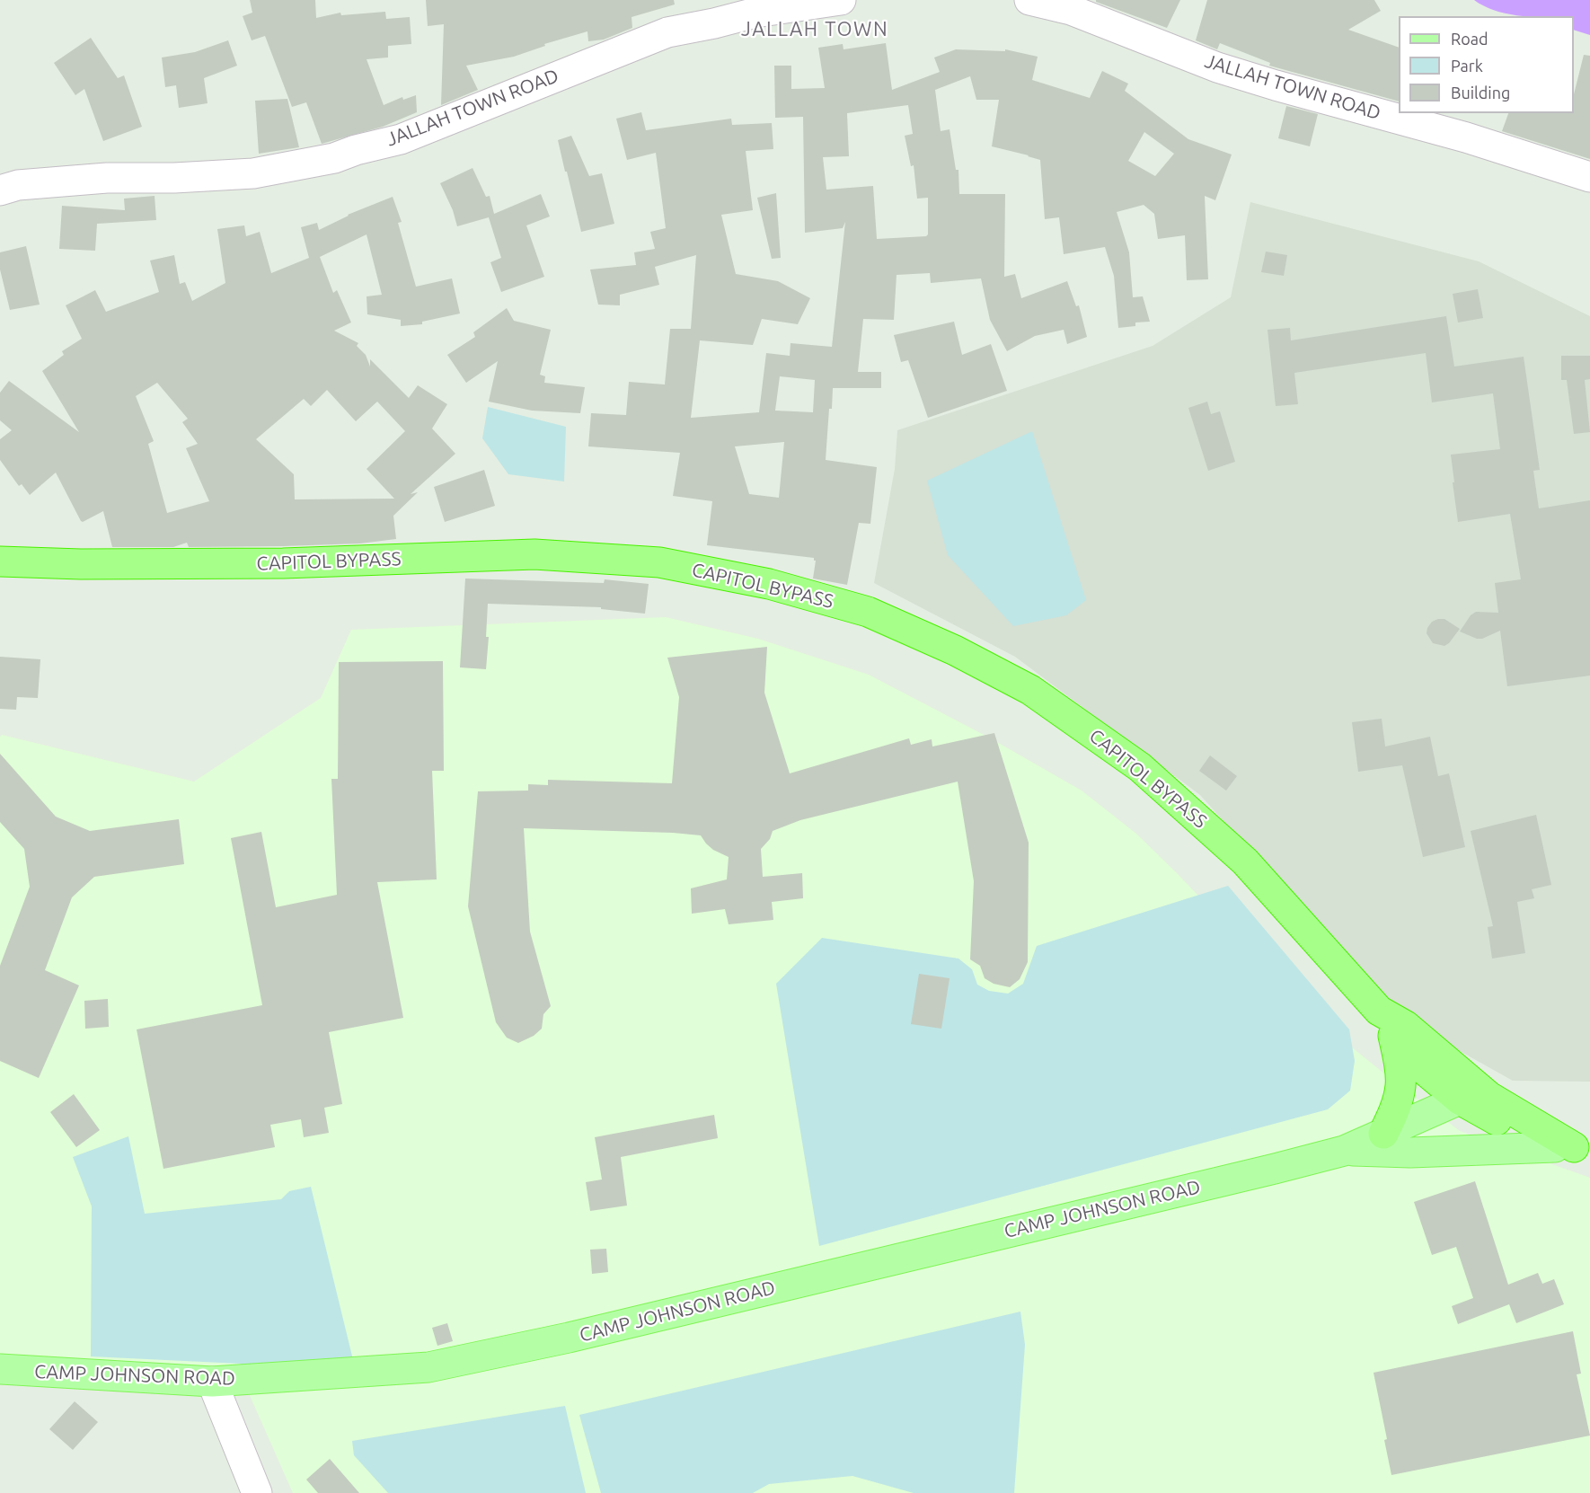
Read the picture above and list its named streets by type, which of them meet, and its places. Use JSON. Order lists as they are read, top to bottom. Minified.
{"streets":{"highway":["CAPITOL BYPASS"],"main road":["CAMP JOHNSON ROAD"],"street":["JALLAH TOWN ROAD"]},"crossings":[["CAPITOL BYPASS","CAMP JOHNSON ROAD"]],"districts":["JALLAH TOWN"],"legend":["Road","Park","Building"]}
